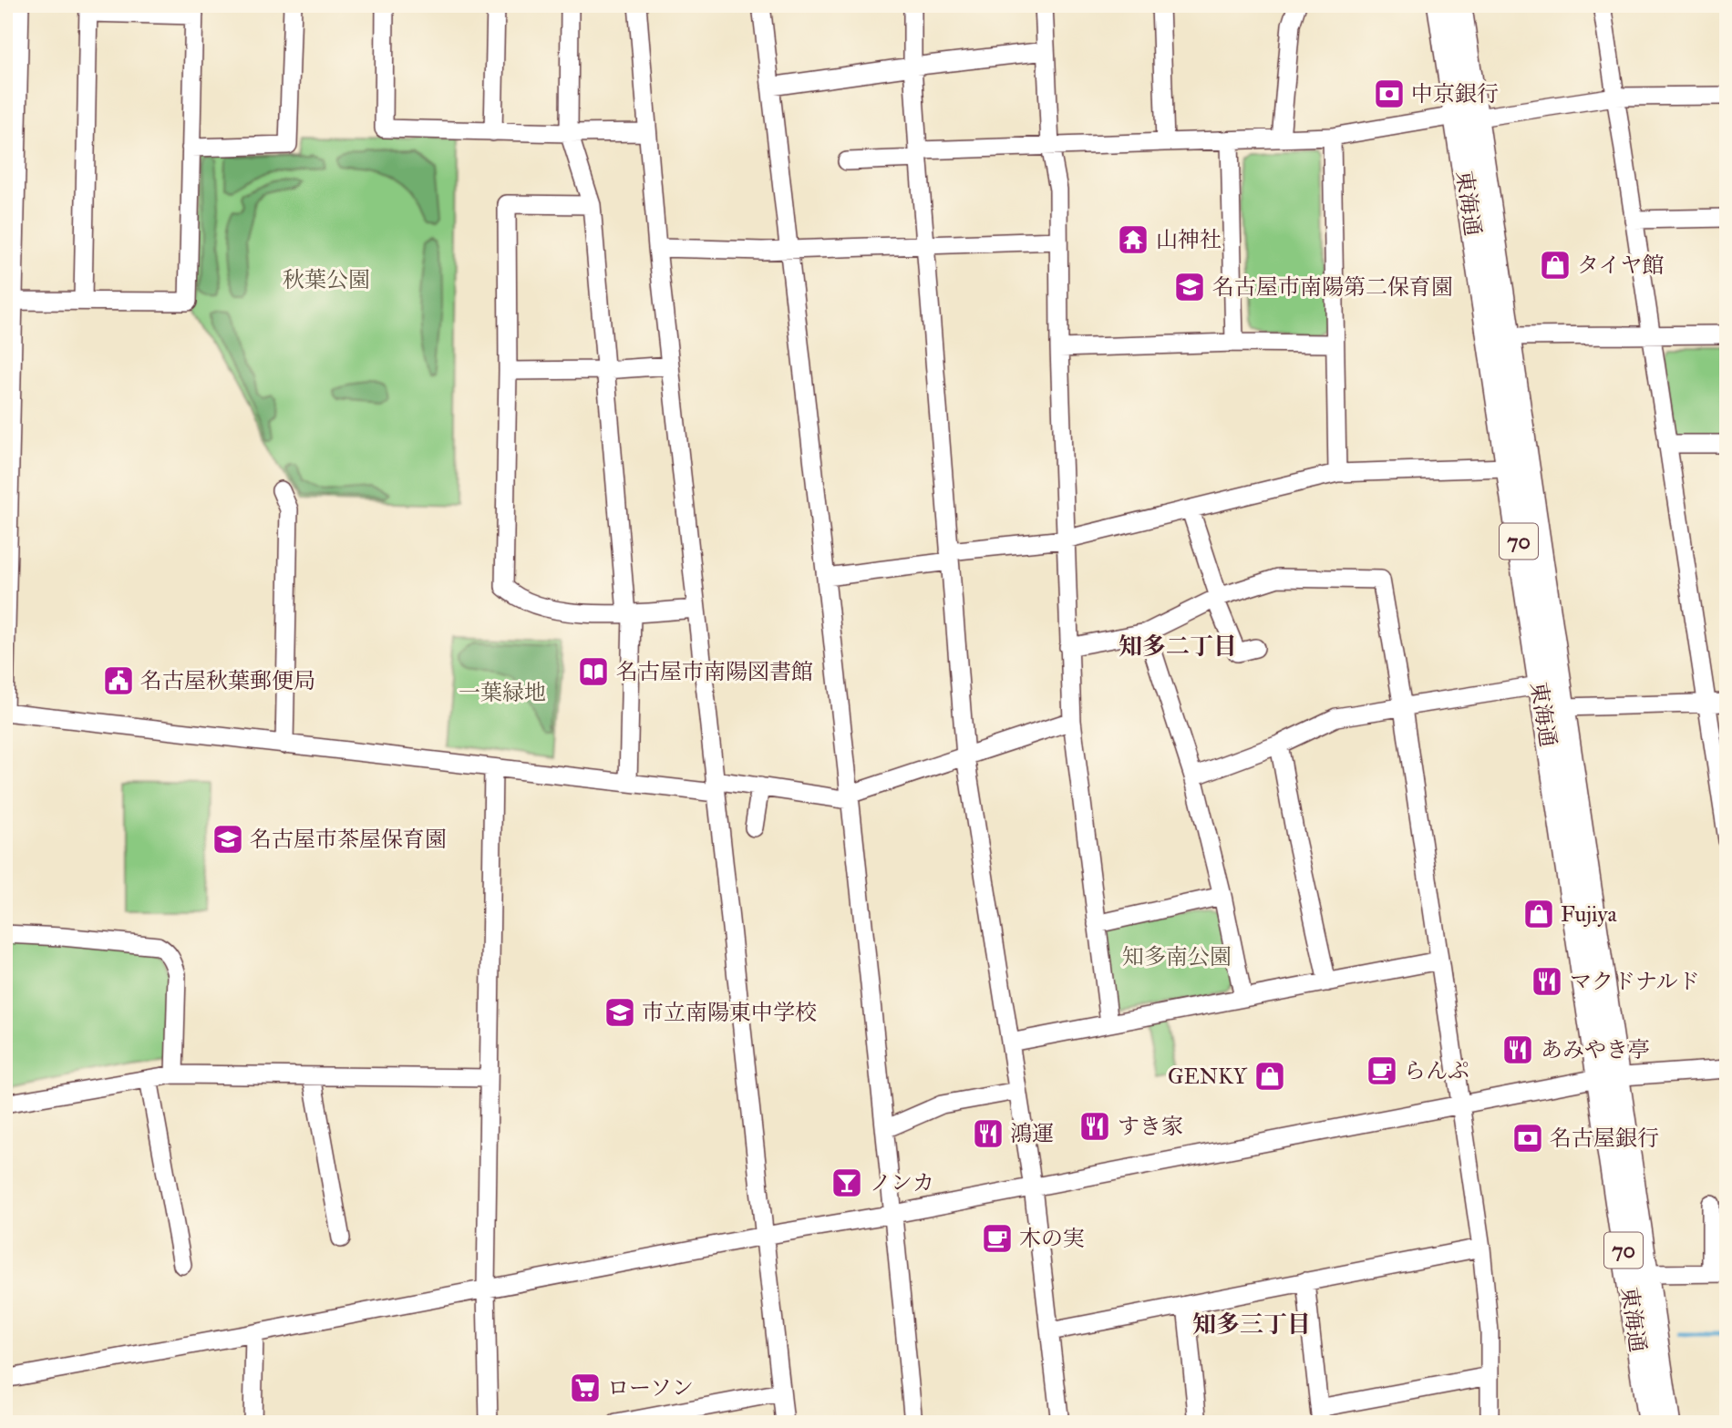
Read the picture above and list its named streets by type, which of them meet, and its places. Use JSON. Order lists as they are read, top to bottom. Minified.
{"streets":{"main road":["東海通","70"]},"districts":["知多二丁目","知多三丁目"],"parks":["秋葉公園","一葉緑地","知多南公園"],"places":{"bank":["中京銀行","名古屋銀行"],"temple":["山神社"],"shop":["タイヤ館","Fujiya","GENKY"],"school or university":["名古屋市南陽第二保育園","名古屋市茶屋保育園","市立南陽東中学校"],"library":["名古屋市南陽図書館"],"public building":["名古屋秋葉郵便局"],"restaurant":["マクドナルド","あみやき亭","すき家","鴻運"],"cafe":["らんぷ","木の実"],"bar":["ノンカ"],"supermarket":["ローソン"]}}
